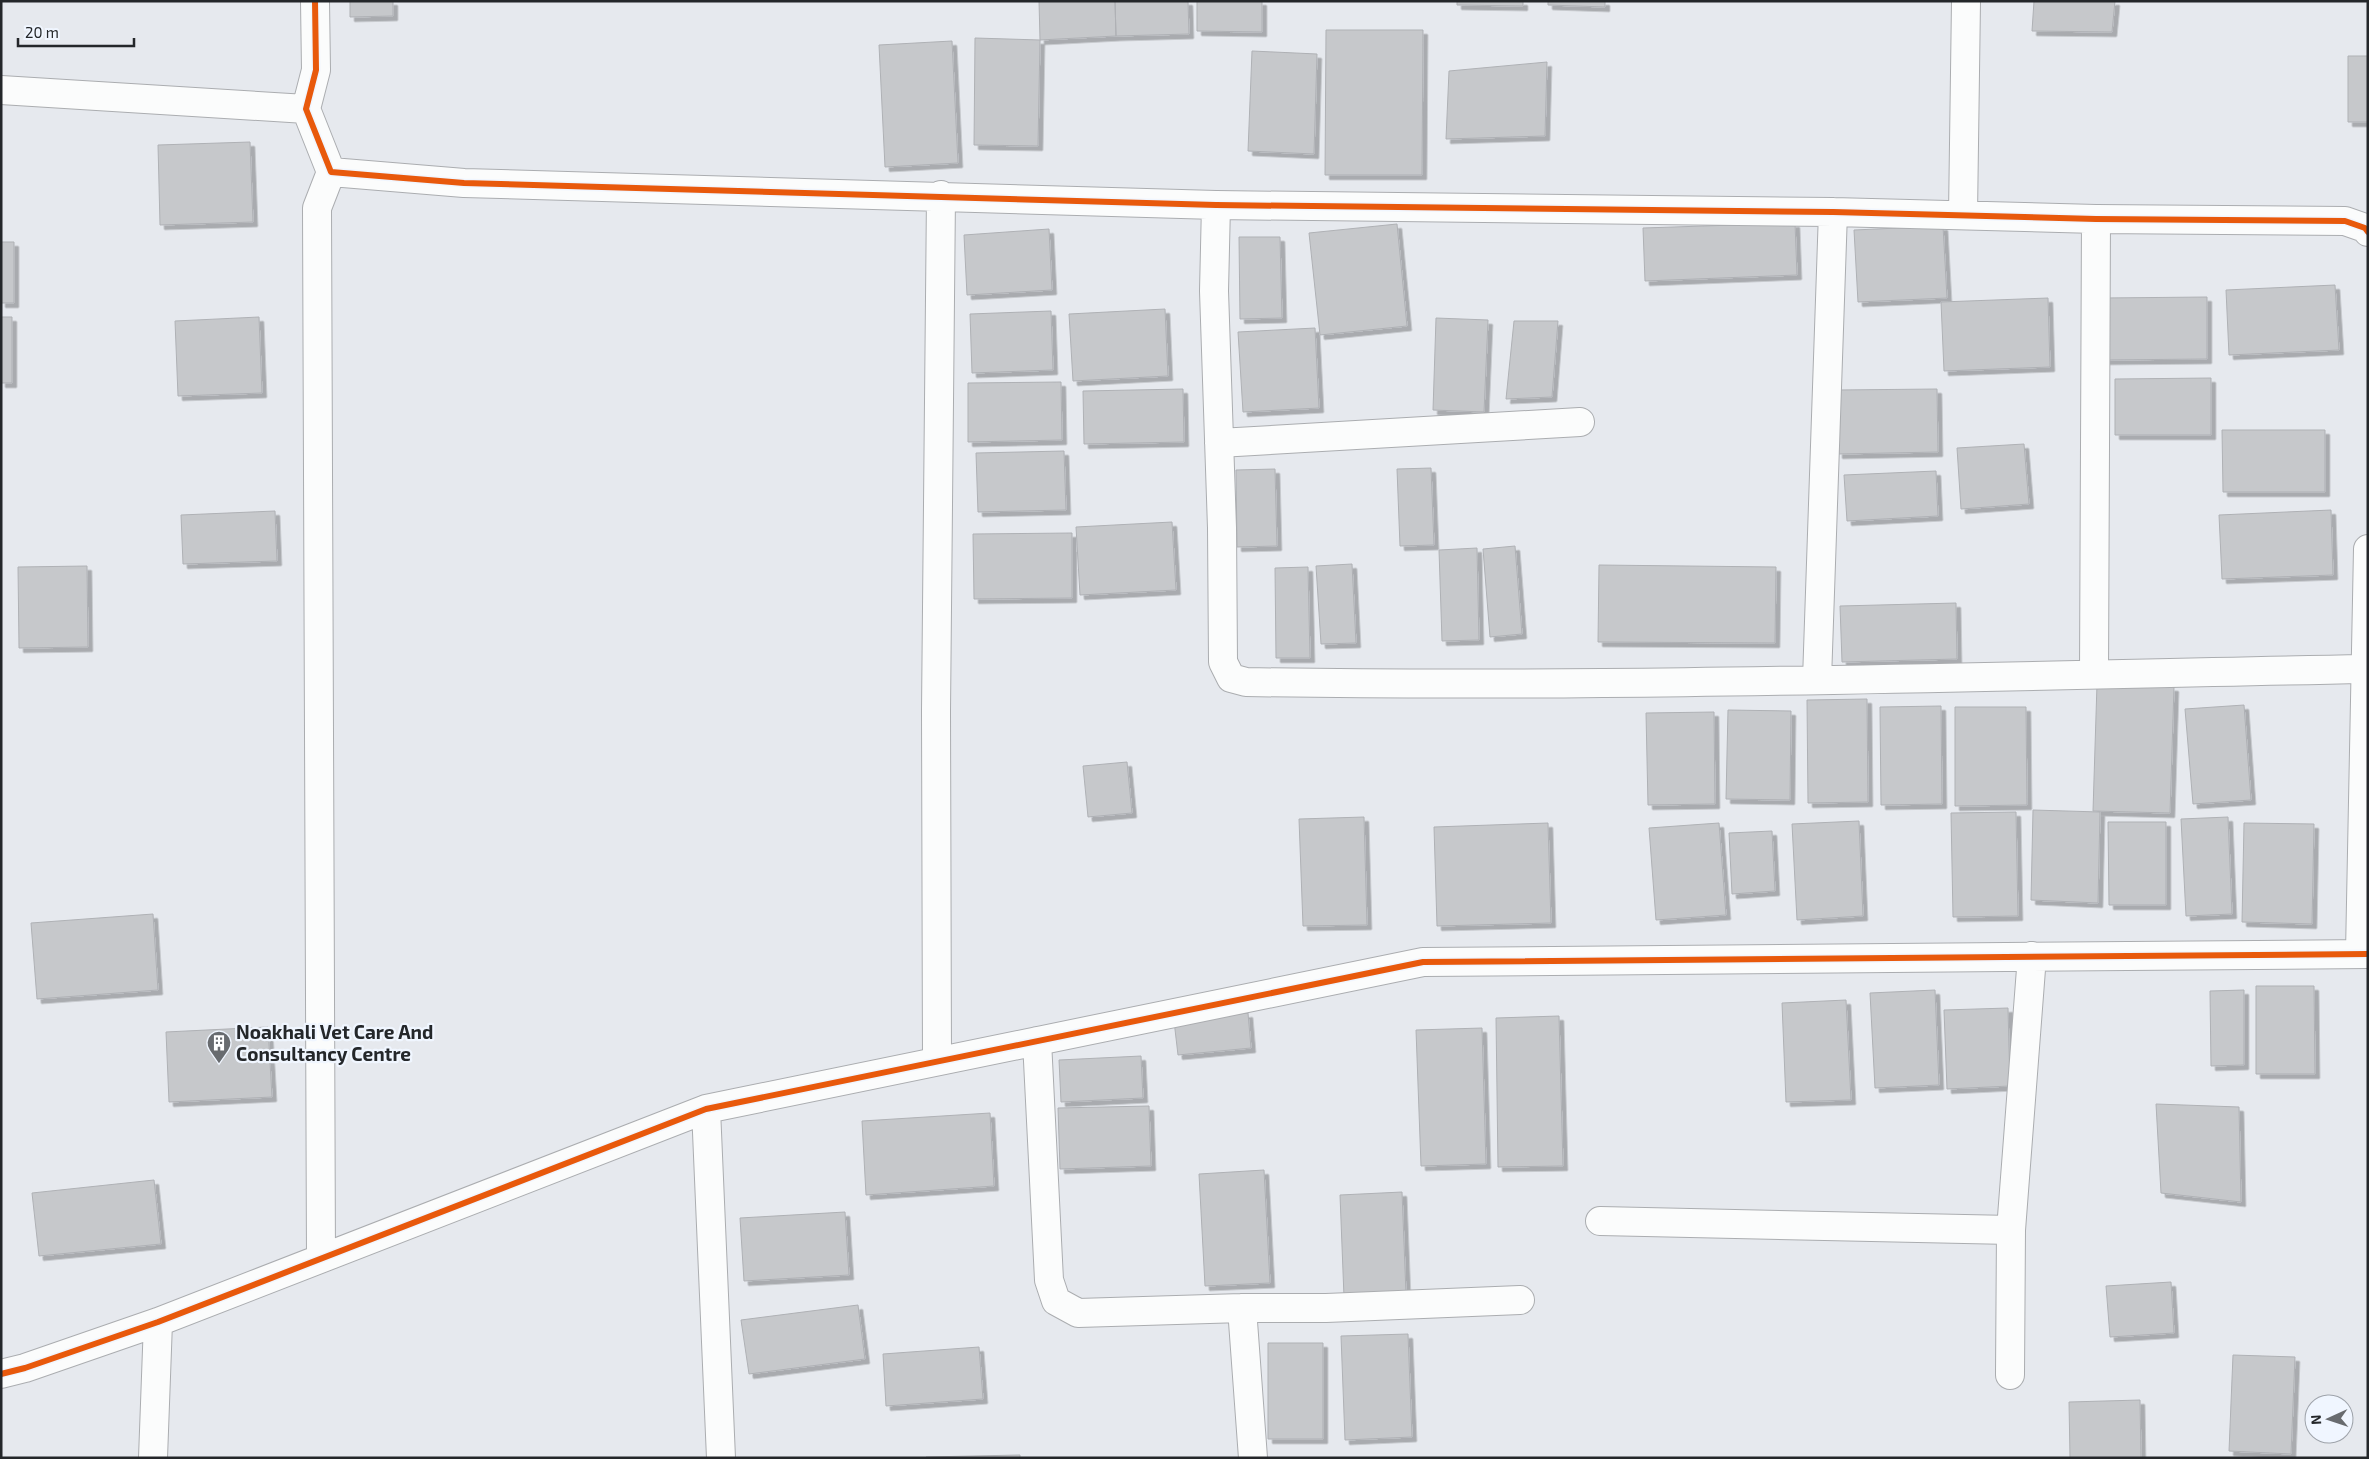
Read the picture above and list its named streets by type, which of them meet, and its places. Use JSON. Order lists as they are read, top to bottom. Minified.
{"places":{"building":["Noakhali Vet Care And Consultancy Centre"]},"scale_bar":"20 m","north":"left"}
